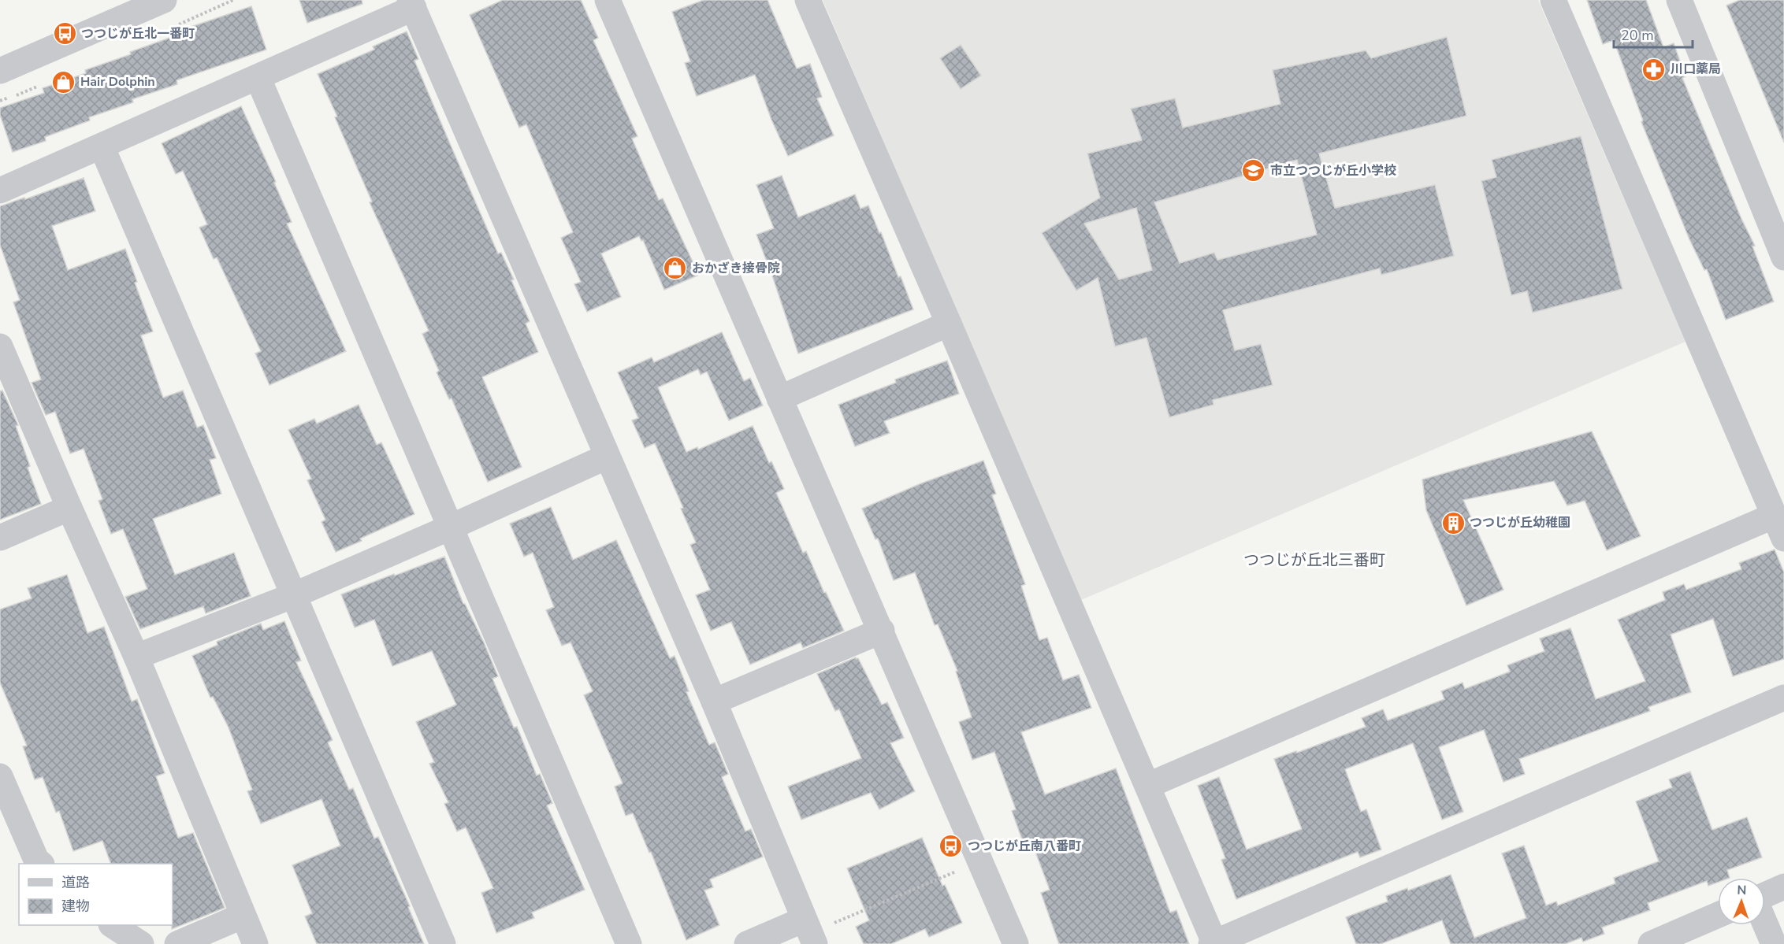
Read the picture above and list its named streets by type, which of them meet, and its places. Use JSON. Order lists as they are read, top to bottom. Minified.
{"districts":["つつじが丘北三番町"],"places":{"bus stop":["つつじが丘北一番町","つつじが丘南八番町"],"pharmacy":["川口薬局"],"shop":["Hair Dolphin","おかざき接骨院"],"school or university":["市立つつじが丘小学校"],"building":["つつじが丘幼稚園"]},"legend":["道路","建物"],"scale_bar":"20 m","north":"top"}
